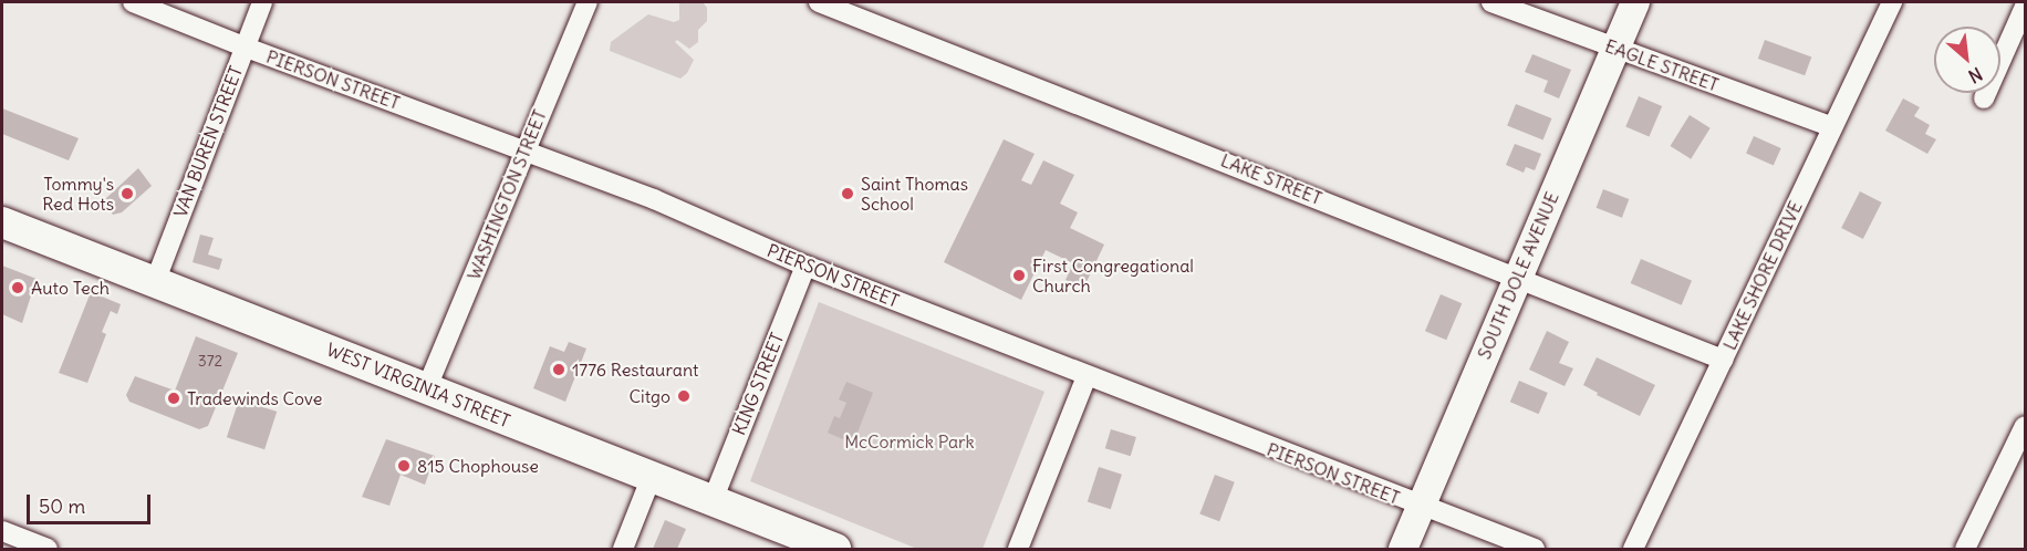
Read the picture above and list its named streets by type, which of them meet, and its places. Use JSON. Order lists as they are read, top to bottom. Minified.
{"streets":{"main road":["WEST VIRGINIA STREET"],"street":["EAGLE STREET","PIERSON STREET","VAN BUREN STREET","LAKE STREET","WASHINGTON STREET","SOUTH DOLE AVENUE","LAKE SHORE DRIVE","KING STREET"]},"crossings":[["EAGLE STREET","SOUTH DOLE AVENUE"],["EAGLE STREET","LAKE SHORE DRIVE"],["PIERSON STREET","VAN BUREN STREET"],["PIERSON STREET","WASHINGTON STREET"],["PIERSON STREET","SOUTH DOLE AVENUE"],["PIERSON STREET","KING STREET"],["VAN BUREN STREET","WEST VIRGINIA STREET"],["LAKE STREET","SOUTH DOLE AVENUE"],["LAKE STREET","LAKE SHORE DRIVE"],["WASHINGTON STREET","WEST VIRGINIA STREET"],["KING STREET","WEST VIRGINIA STREET"]],"parks":["McCormick Park"],"places":["Tommy's Red Hots","Saint Thomas School","First Congregational Church","Auto Tech","1776 Restaurant","Citgo","Tradewinds Cove","815 Chophouse"],"house_numbers":["372"],"scale_bar":"50 m","north":"bottom right"}
